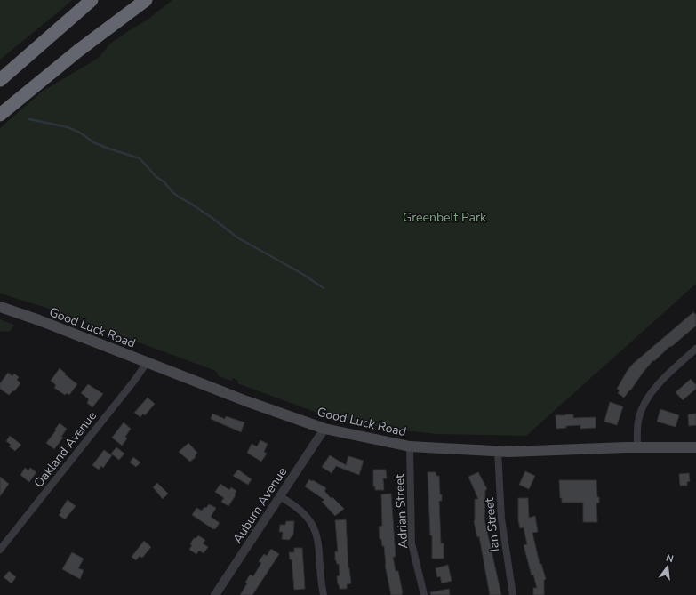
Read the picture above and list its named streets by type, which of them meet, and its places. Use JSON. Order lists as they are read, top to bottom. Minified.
{"streets":{"main road":["Good Luck Road"],"street":["Oakland Avenue","Auburn Avenue","Adrian Street","Ian Street"]},"crossings":[["Good Luck Road","Oakland Avenue"],["Good Luck Road","Auburn Avenue"],["Good Luck Road","Adrian Street"],["Good Luck Road","Ian Street"]],"parks":["Greenbelt Park"],"north":"top"}
